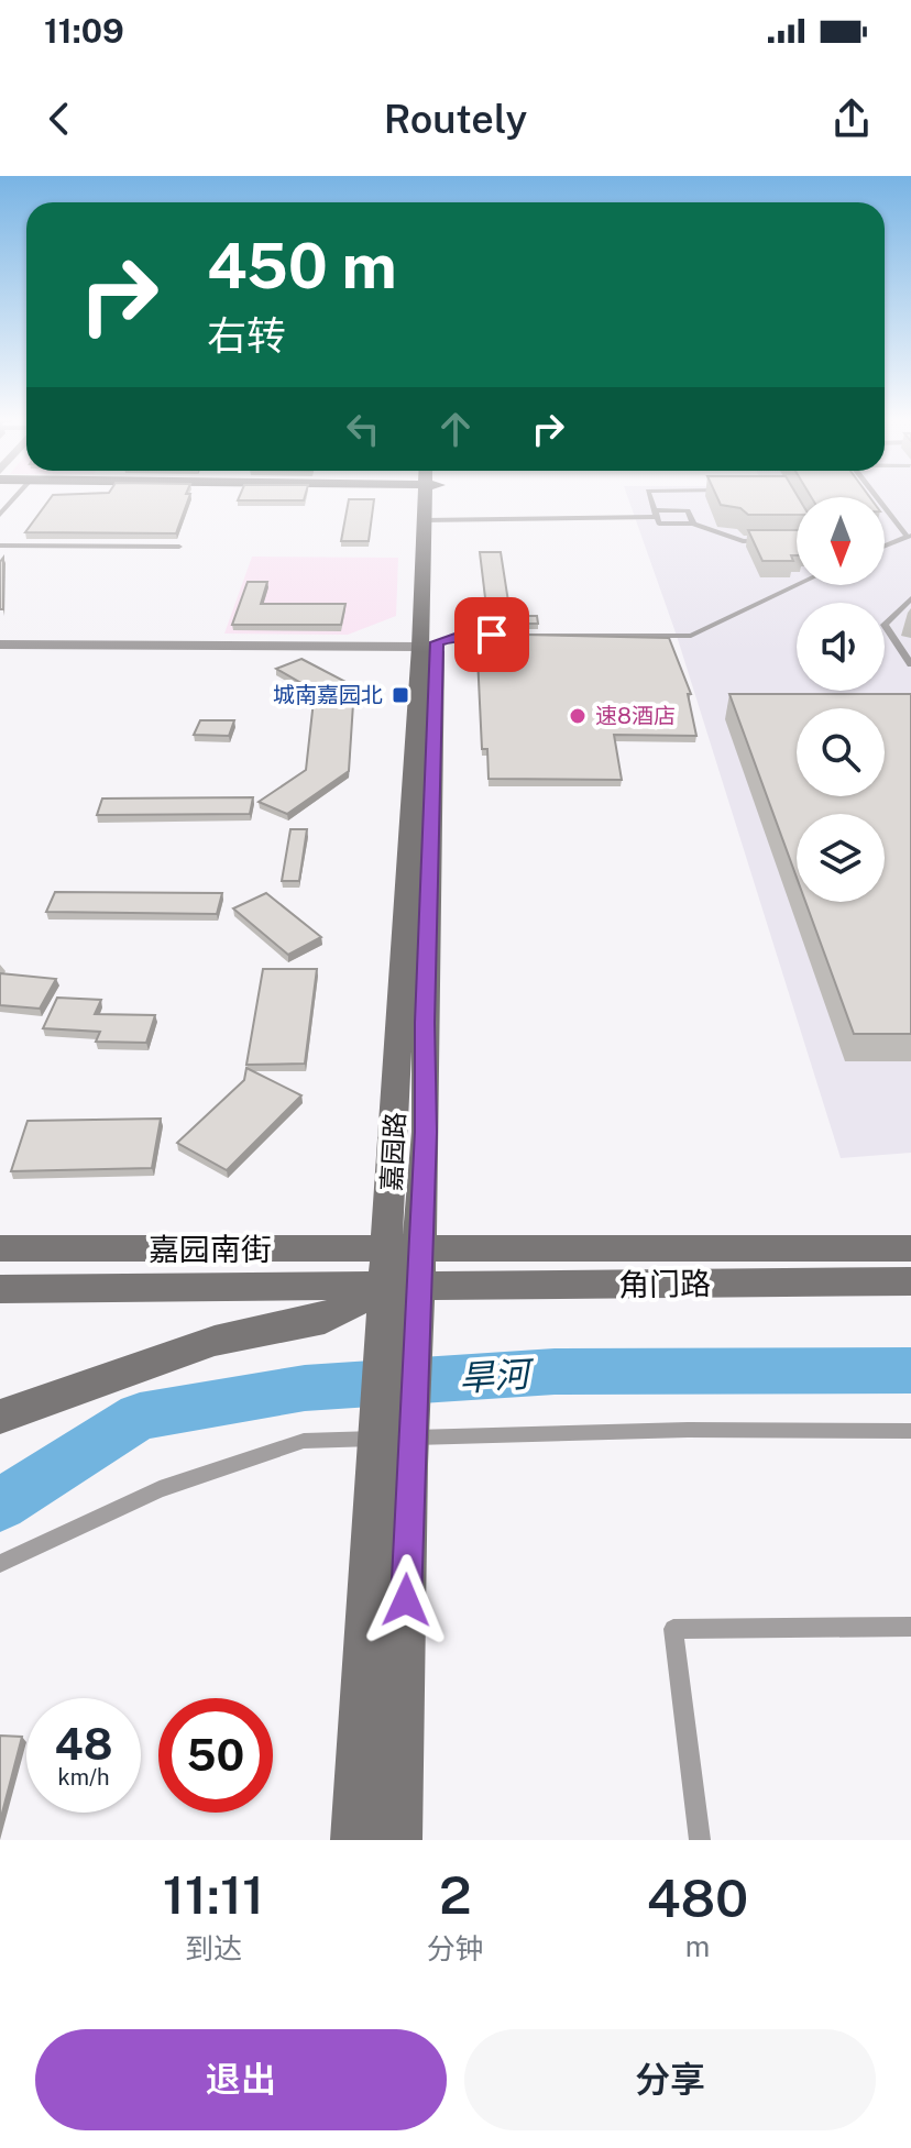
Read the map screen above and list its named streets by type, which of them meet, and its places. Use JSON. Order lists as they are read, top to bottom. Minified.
{"streets":{"main road":["嘉园路","嘉园南街","角门路"]},"crossings":[["嘉园路","嘉园南街"],["嘉园路","角门路"],["嘉园南街","角门路"]],"water":["旱河"],"places":{"transit":["城南嘉园北"],"other":["速8酒店"]},"north":"bottom","page":{"status":"11:09","header":"Routely","turn":["450 m","右转"],"speed":"48 km/h","limit":"50","eta":["11:11","到达","2","分钟","480","m"],"buttons":["退出","分享"]}}
